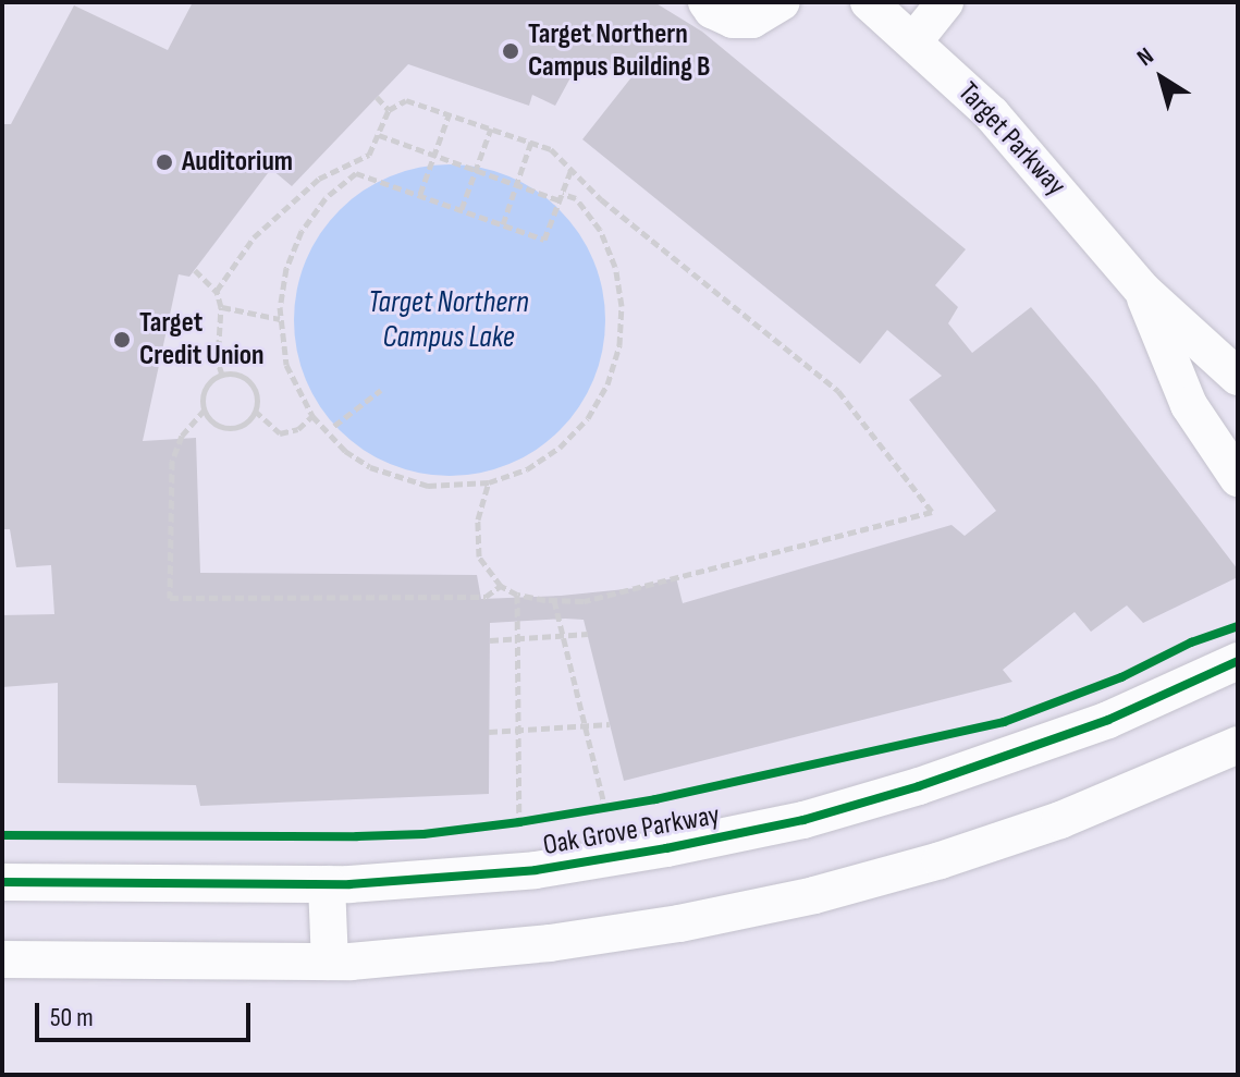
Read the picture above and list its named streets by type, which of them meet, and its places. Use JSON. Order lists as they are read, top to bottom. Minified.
{"streets":{"street":["Target Parkway","Oak Grove Parkway"]},"water":["Target Northern Campus Lake"],"places":["Target Northern Campus Building B","Auditorium","Target Credit Union"],"scale_bar":"50 m","north":"top left"}
